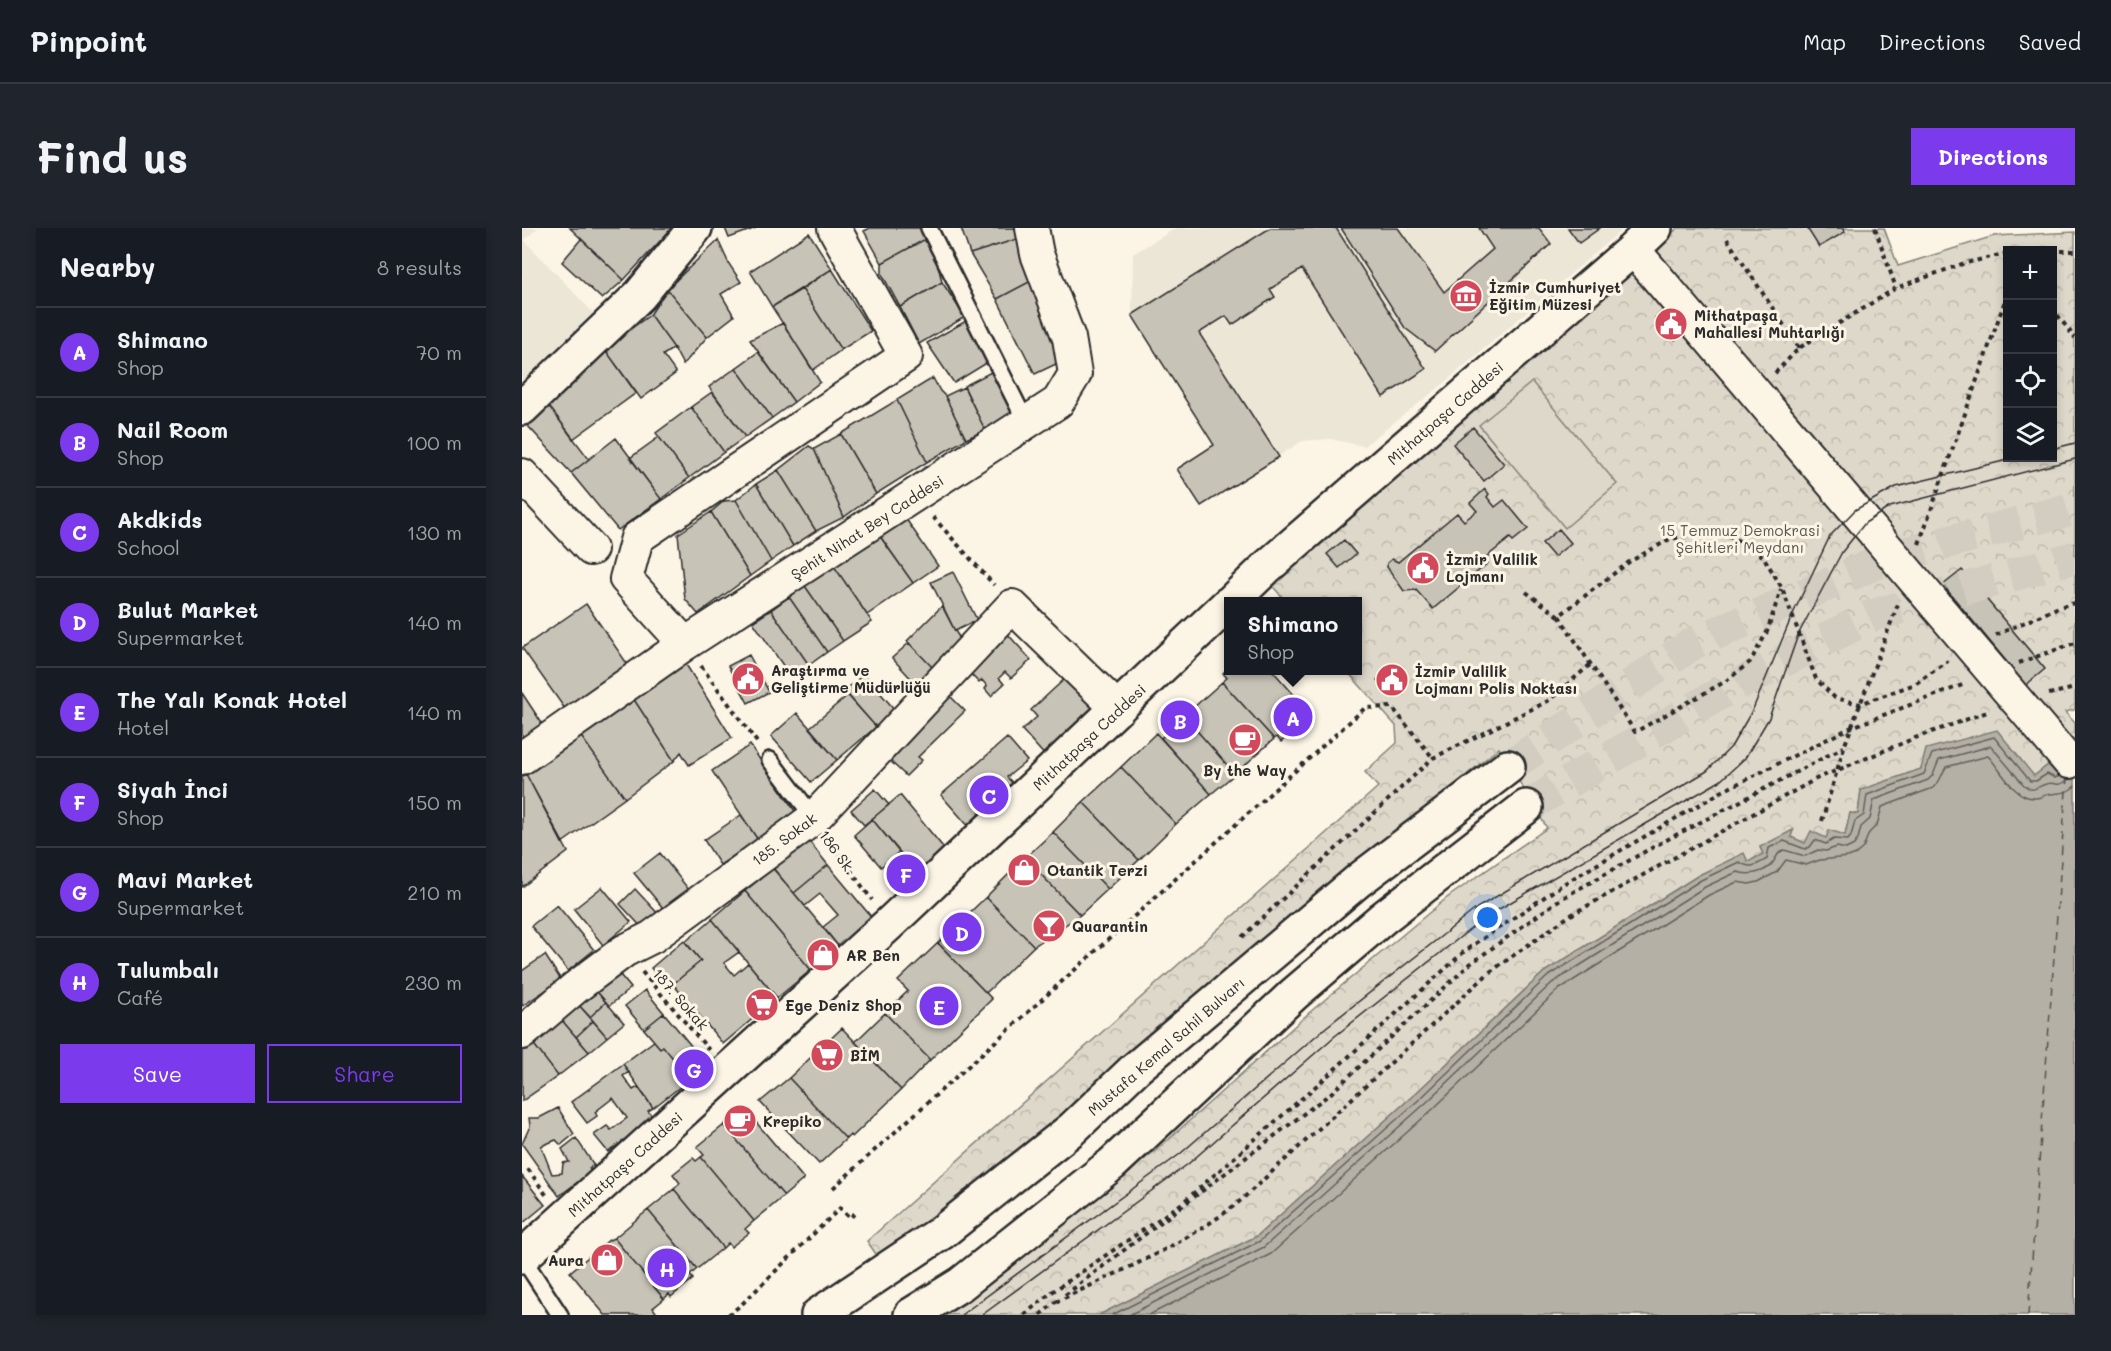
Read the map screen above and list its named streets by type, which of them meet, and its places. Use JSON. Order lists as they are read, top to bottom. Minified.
{"streets":{"main road":["Mithatpaşa Caddesi","Mustafa Kemal Sahil Bulvarı"],"street":["Şehit Nihat Bey Caddesi","185. Sokak"],"lane":["186 Sk."],"path":["187. Sokak"]},"crossings":[["185. Sokak","186 Sk."],["185. Sokak","187. Sokak"]],"parks":["15 Temmuz Demokrasi Şehitleri Meydanı"],"places":{"museum":["İzmir Cumhuriyet Eğitim Müzesi"],"public building":["Mithatpaşa Mahallesi Muhtarlığı","İzmir Valilik Lojmanı","Araştırma ve Geliştirme Müdürlüğü","İzmir Valilik Lojmanı Polis Noktası"],"cafe":["By the Way","Krepiko"],"shop":["Otantik Terzi","AR Ben","Aura"],"bar":["Quarantin"],"supermarket":["Ege Deniz Shop","BİM"]},"page":{"header":"Pinpoint","nav":["Map","Directions","Saved"],"buttons":["Directions",["Save","Share"]],"title":"Find us","heading":["Nearby","8 results"],"map_buttons":["+","−"],"list":[{"mark":"A","name":"Shimano","note":"Shop","value":"70 m"},{"mark":"B","name":"Nail Room","note":"Shop","value":"100 m"},{"mark":"C","name":"Akdkids","note":"School","value":"130 m"},{"mark":"D","name":"Bulut Market","note":"Supermarket","value":"140 m"},{"mark":"E","name":"The Yalı Konak Hotel","note":"Hotel","value":"140 m"},{"mark":"F","name":"Siyah İnci","note":"Shop","value":"150 m"},{"mark":"G","name":"Mavi Market","note":"Supermarket","value":"210 m"},{"mark":"H","name":"Tulumbalı","note":"Café","value":"230 m"}],"popup":["Shimano","Shop"],"pins":["A","B","C","F","D","E","G","H"]}}
